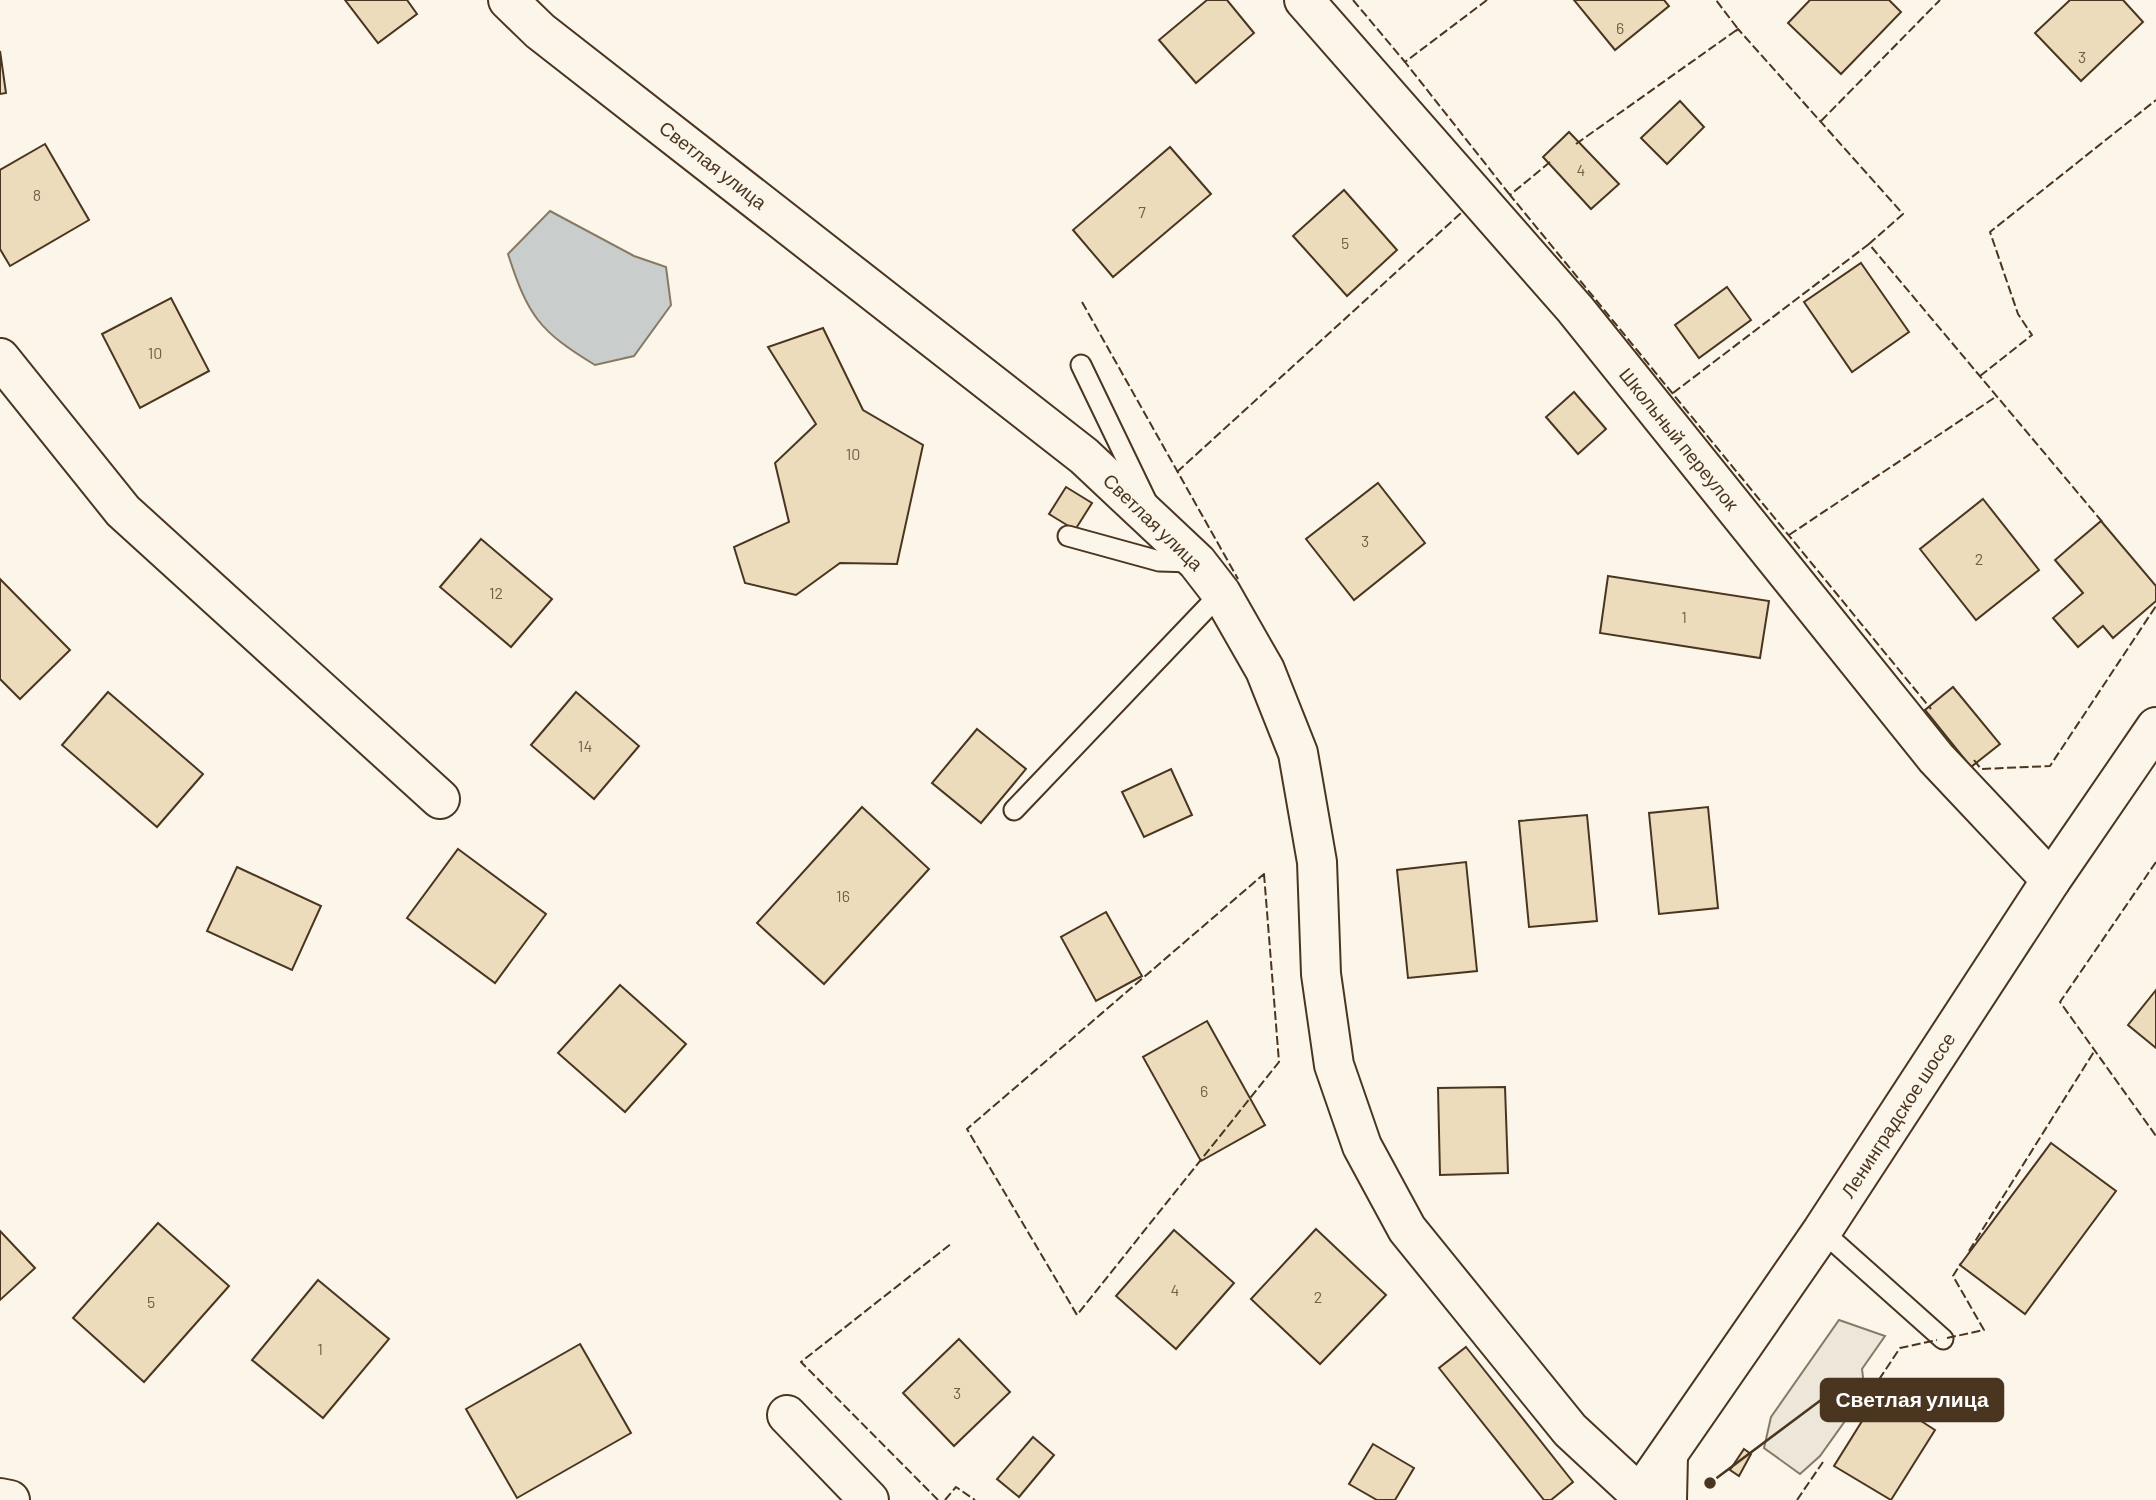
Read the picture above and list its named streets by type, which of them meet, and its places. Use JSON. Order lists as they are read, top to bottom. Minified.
{"streets":{"street":["Светлая улица","Школьный переулок","Ленинградское шоссе"]},"crossings":[["Светлая улица","Ленинградское шоссе"],["Школьный переулок","Ленинградское шоссе"]],"places":["Светлая улица"],"house_numbers":["6","3","4","8","7","5","10","10","3","2","12","1","14","16","6","4","2","5","1","3"]}
